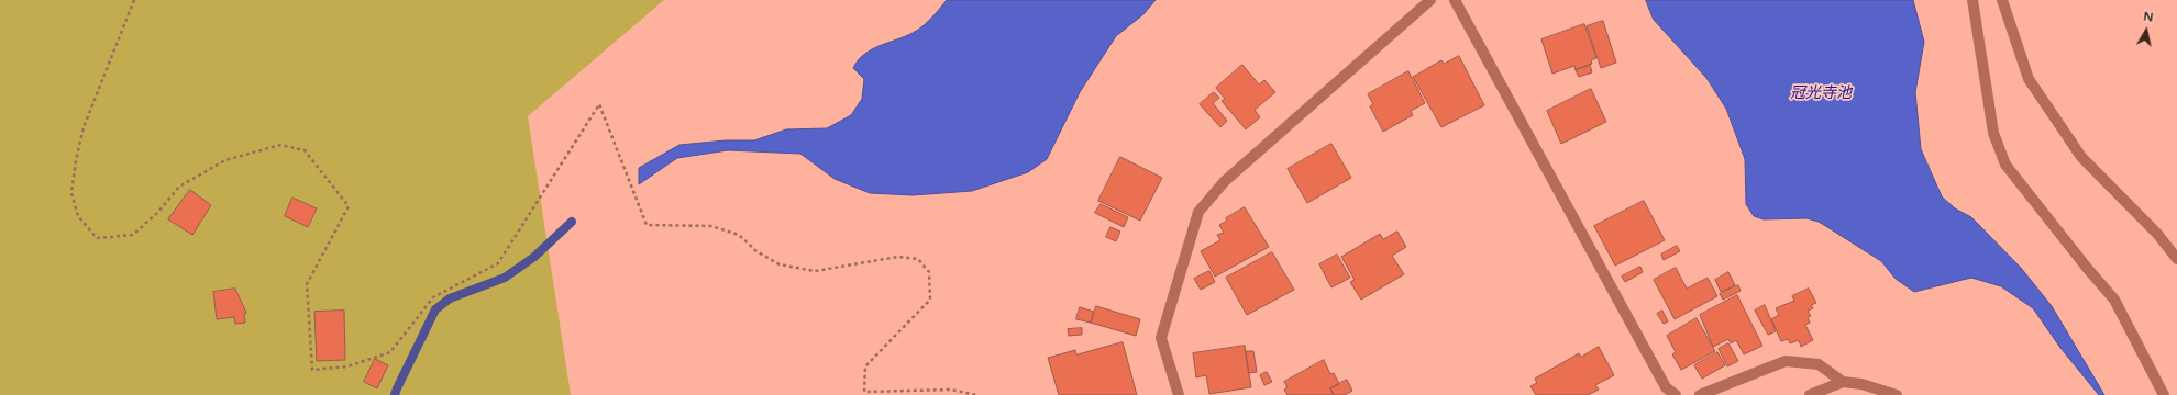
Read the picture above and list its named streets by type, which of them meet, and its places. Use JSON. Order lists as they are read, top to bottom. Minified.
{"water":["冠光寺池"],"north":"top"}
